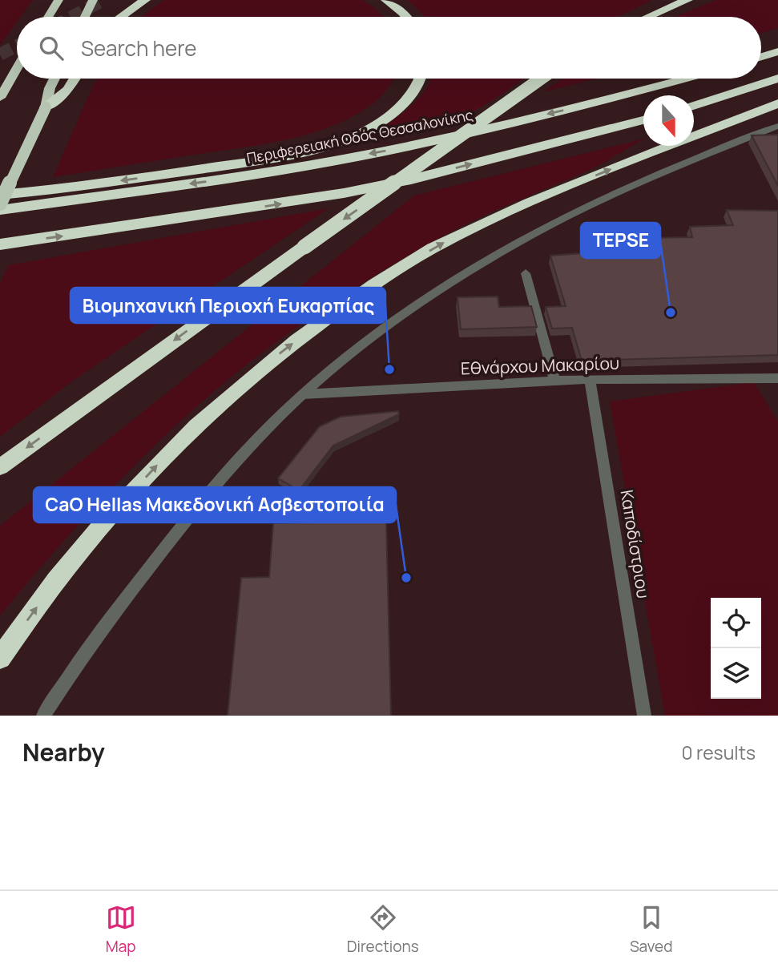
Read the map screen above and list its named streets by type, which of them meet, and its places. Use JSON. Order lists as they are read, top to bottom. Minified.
{"streets":{"highway":["Περιφερειακή Οδός Θεσσαλονίκης"],"street":["Εθνάρχου Μακαρίου","Καποδίστριου"]},"crossings":[["Εθνάρχου Μακαρίου","Καποδίστριου"]],"places":["TEPSE","Βιομηχανική Περιοχή Ευκαρπίας","CaO Hellas Μακεδονική Ασβεστοποιία"],"north":"bottom","page":{"search":"Search here","heading":["Nearby","0 results"],"nav":["Map","Directions","Saved"]}}
